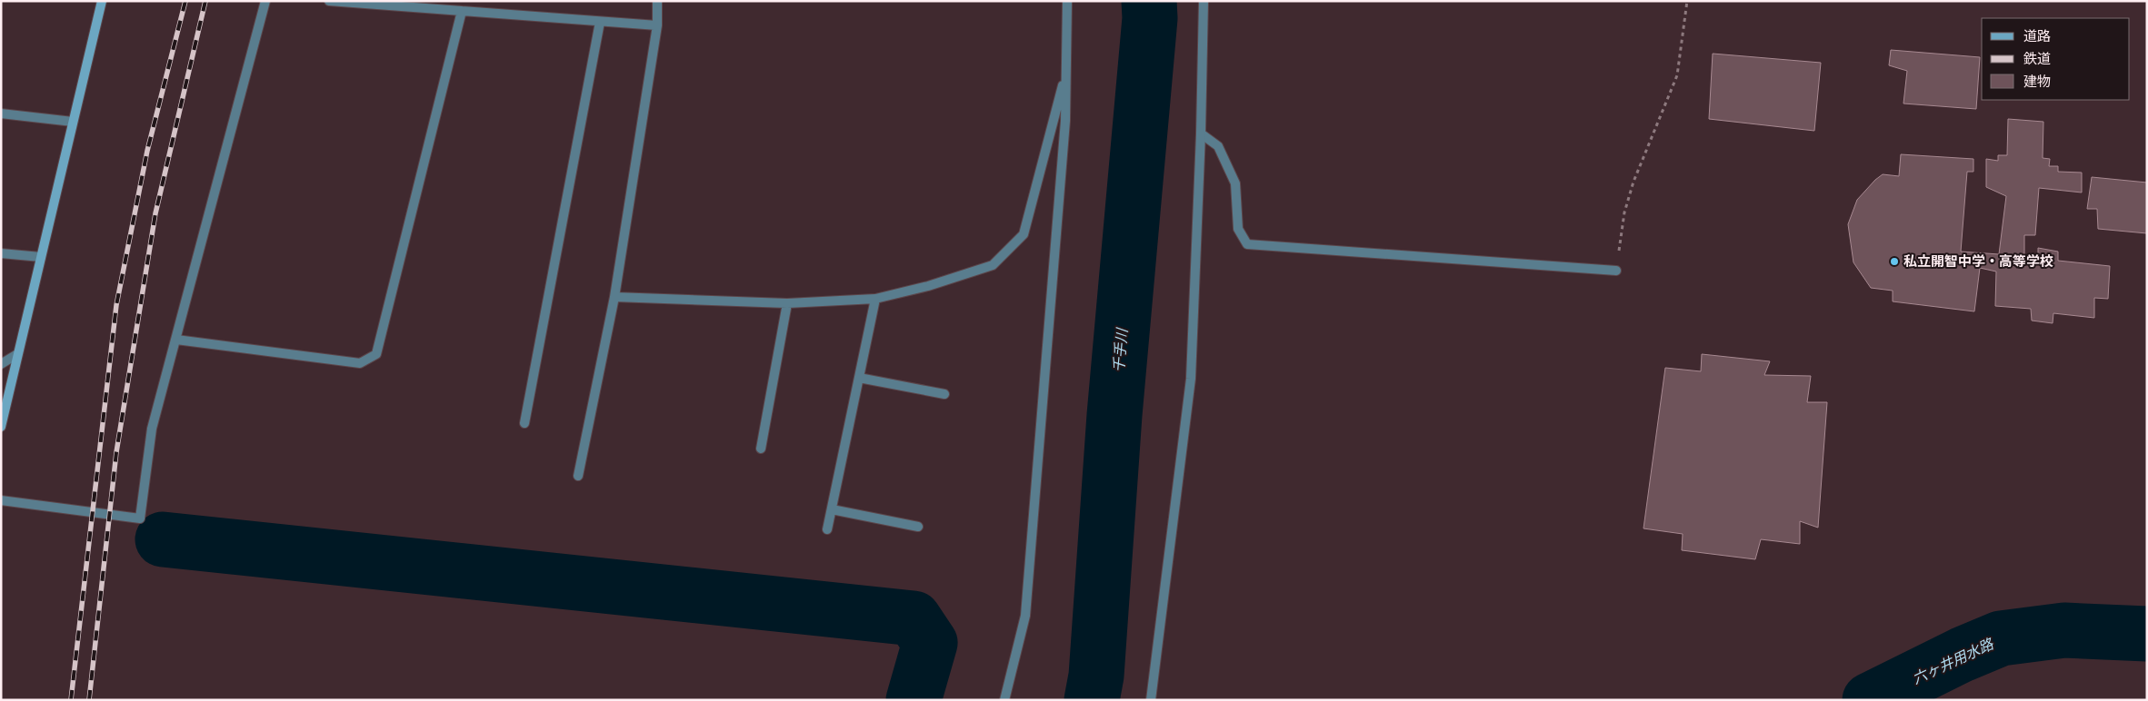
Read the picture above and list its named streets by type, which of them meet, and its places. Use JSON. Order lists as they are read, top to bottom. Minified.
{"water":["千手川","六ヶ井用水路"],"places":["私立開智中学・高等学校"],"legend":["道路","鉄道","建物"]}
